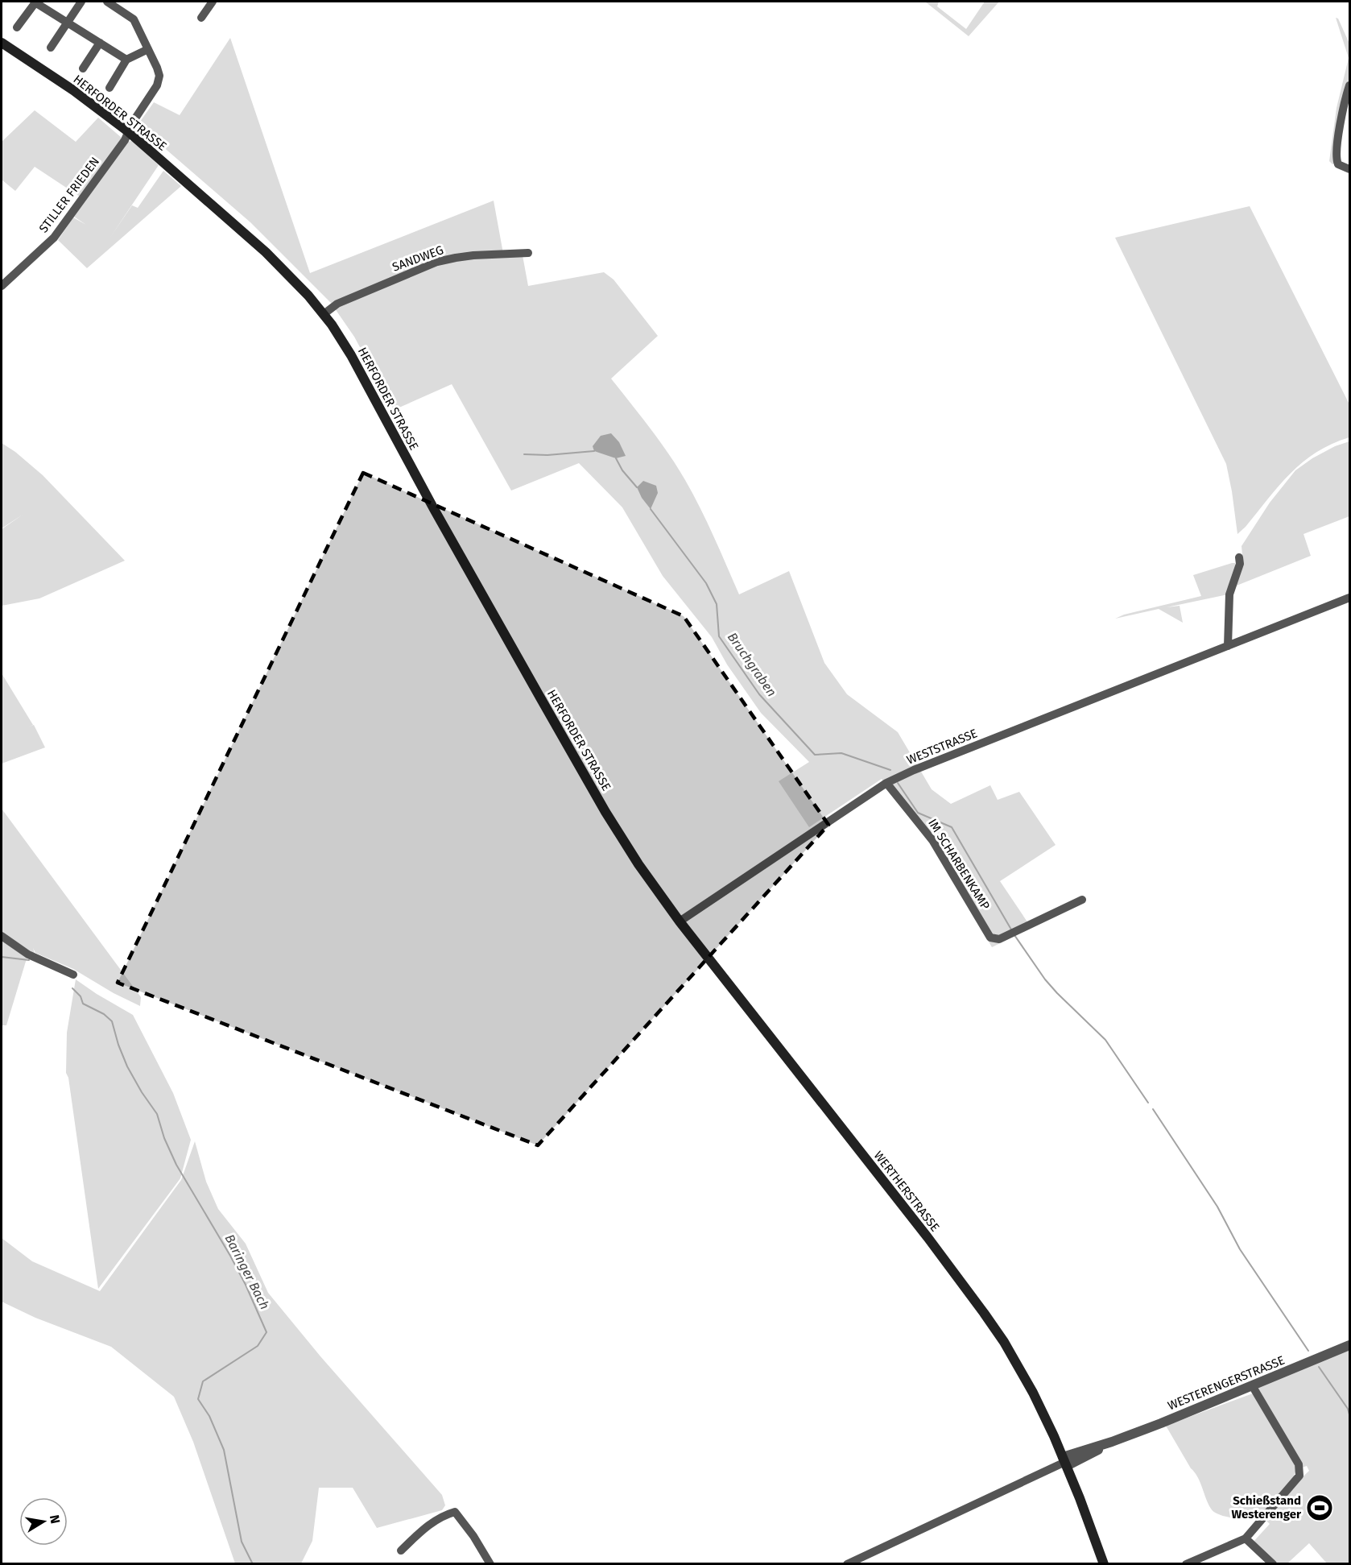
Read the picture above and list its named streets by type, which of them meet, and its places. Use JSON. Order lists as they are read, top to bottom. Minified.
{"streets":{"main road":["HERFORDER STRASSE","WERTHERSTRASSE"],"street":["STILLER FRIEDEN","SANDWEG","WESTSTRASSE","IM SCHARBENKAMP","WESTERENGERSTRASSE"]},"crossings":[["HERFORDER STRASSE","STILLER FRIEDEN"],["HERFORDER STRASSE","SANDWEG"],["HERFORDER STRASSE","WERTHERSTRASSE"],["WESTSTRASSE","IM SCHARBENKAMP"],["WESTSTRASSE","WERTHERSTRASSE"],["WERTHERSTRASSE","WESTERENGERSTRASSE"]],"water":["Bruchgraben","Baringer Bach"],"places":{"sports":["Schießstand Westerenger"]},"north":"right"}
